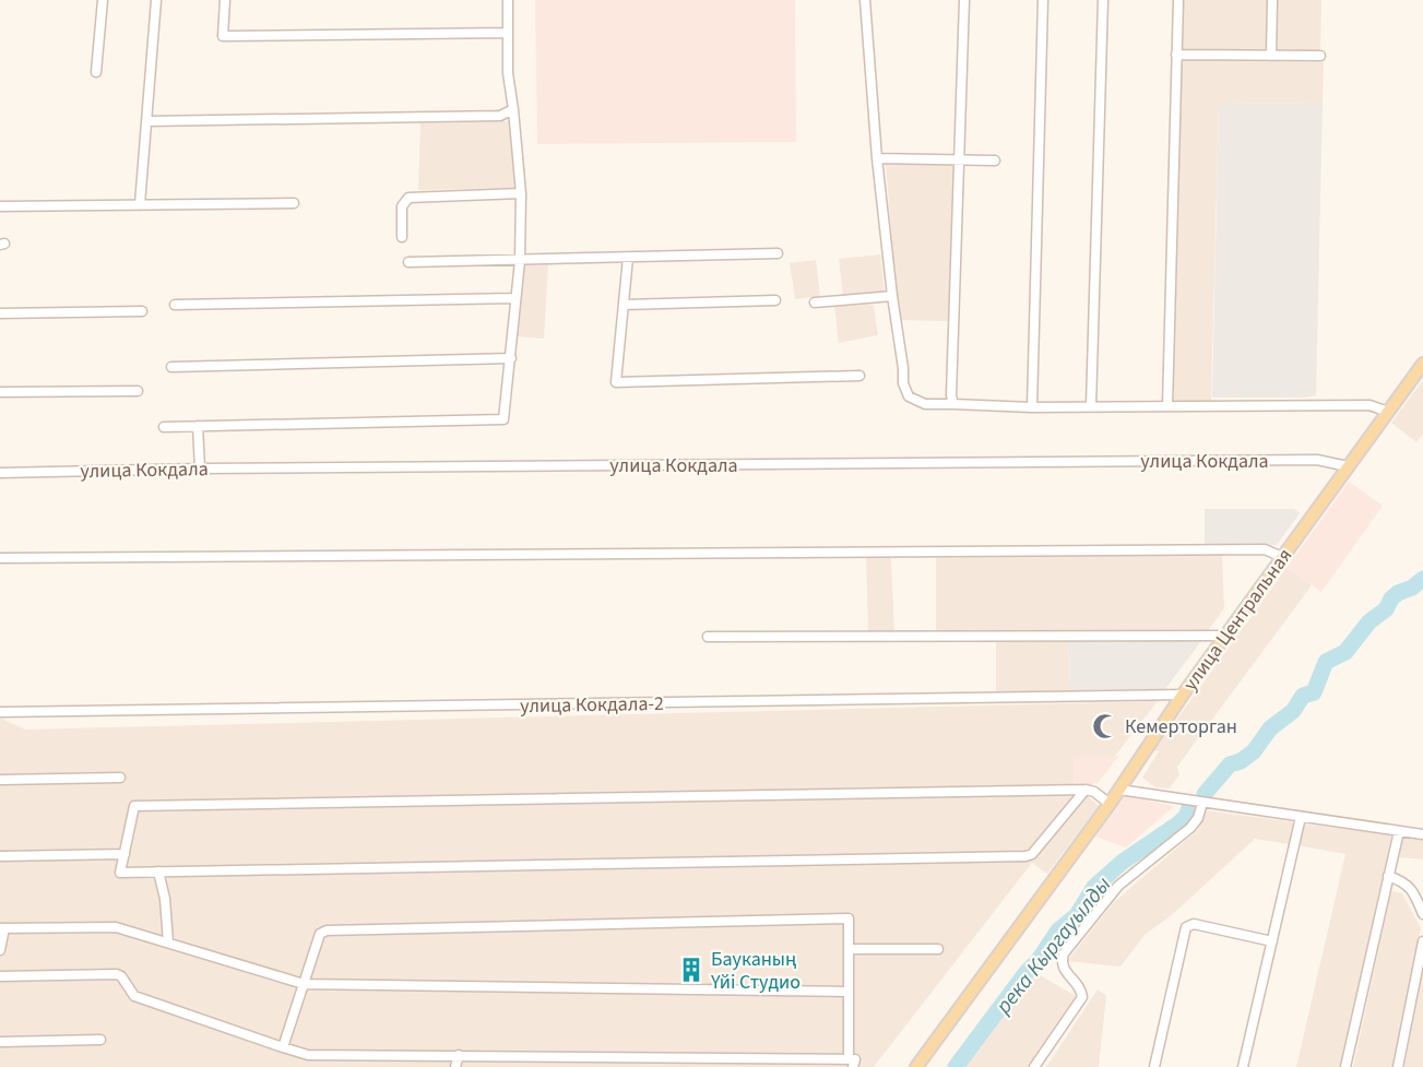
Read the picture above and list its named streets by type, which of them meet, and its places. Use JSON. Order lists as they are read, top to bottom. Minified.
{"streets":{"main road":["улица Центральная"],"street":["улица Кокдала","улица Кокдала-2"]},"crossings":[["улица Кокдала","улица Центральная"],["улица Центральная","улица Кокдала-2"]],"water":["река Кыргауылды"],"places":{"mosque":["Кемерторган"],"building":["Бауканың Үйі Студио"]}}
